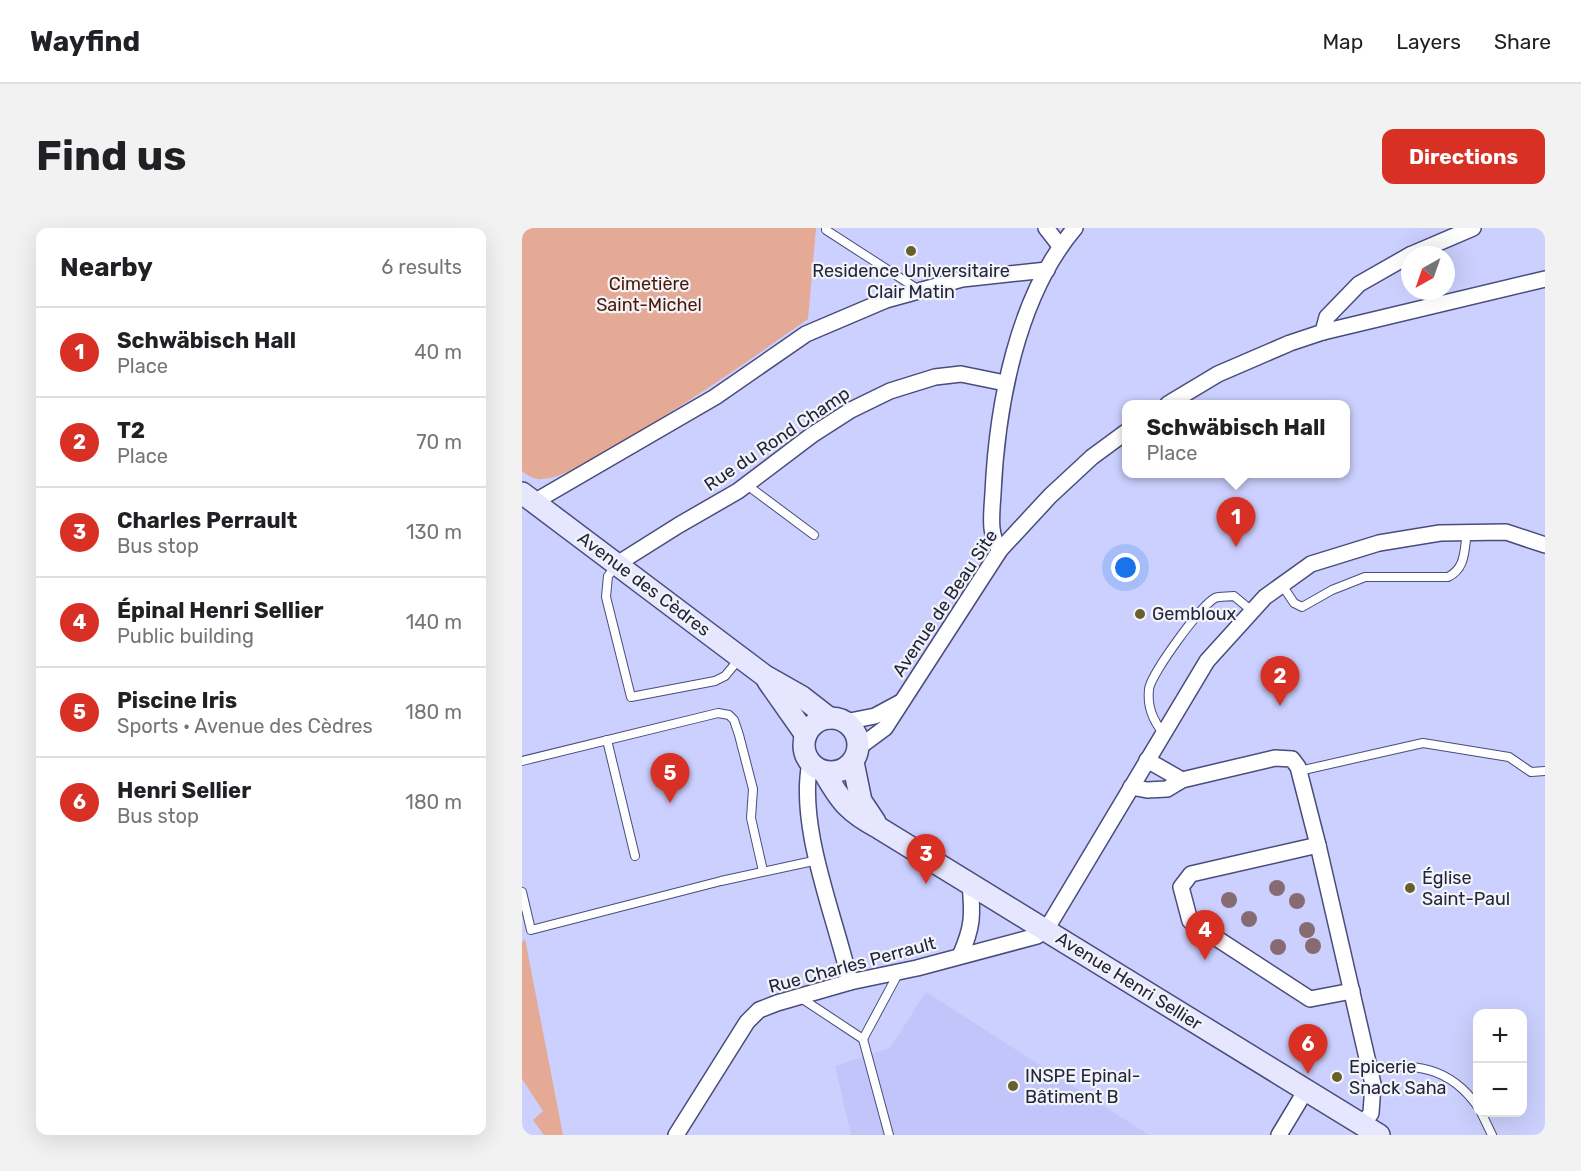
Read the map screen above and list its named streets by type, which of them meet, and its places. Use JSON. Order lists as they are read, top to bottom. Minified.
{"streets":{"street":["Rue du Rond Champ","Avenue des Cèdres","Avenue de Beau Site","Rue Charles Perrault","Avenue Henri Sellier"]},"crossings":[["Rue du Rond Champ","Avenue des Cèdres"],["Avenue des Cèdres","Avenue de Beau Site"],["Avenue des Cèdres","Avenue Henri Sellier"],["Avenue de Beau Site","Avenue Henri Sellier"],["Rue Charles Perrault","Avenue Henri Sellier"]],"parks":["Cimetière Saint-Michel"],"places":["Residence Universitaire Clair Matin","Gembloux","Église Saint-Paul","Epicerie Snack Saha","INSPE Epinal- Bâtiment B"],"north":"bottom left","page":{"header":"Wayfind","nav":["Map","Layers","Share"],"buttons":"Directions","title":"Find us","heading":["Nearby","6 results"],"list":[{"mark":"1","name":"Schwäbisch Hall","note":"Place","value":"40 m"},{"mark":"2","name":"T2","note":"Place","value":"70 m"},{"mark":"3","name":"Charles Perrault","note":"Bus stop","value":"130 m"},{"mark":"4","name":"Épinal Henri Sellier","note":"Public building","value":"140 m"},{"mark":"5","name":"Piscine Iris","note":"Sports · Avenue des Cèdres","value":"180 m"},{"mark":"6","name":"Henri Sellier","note":"Bus stop","value":"180 m"}],"popup":["Schwäbisch Hall","Place"],"pins":["1","2","5","3","4","6"],"map_buttons":["+","−"]}}
